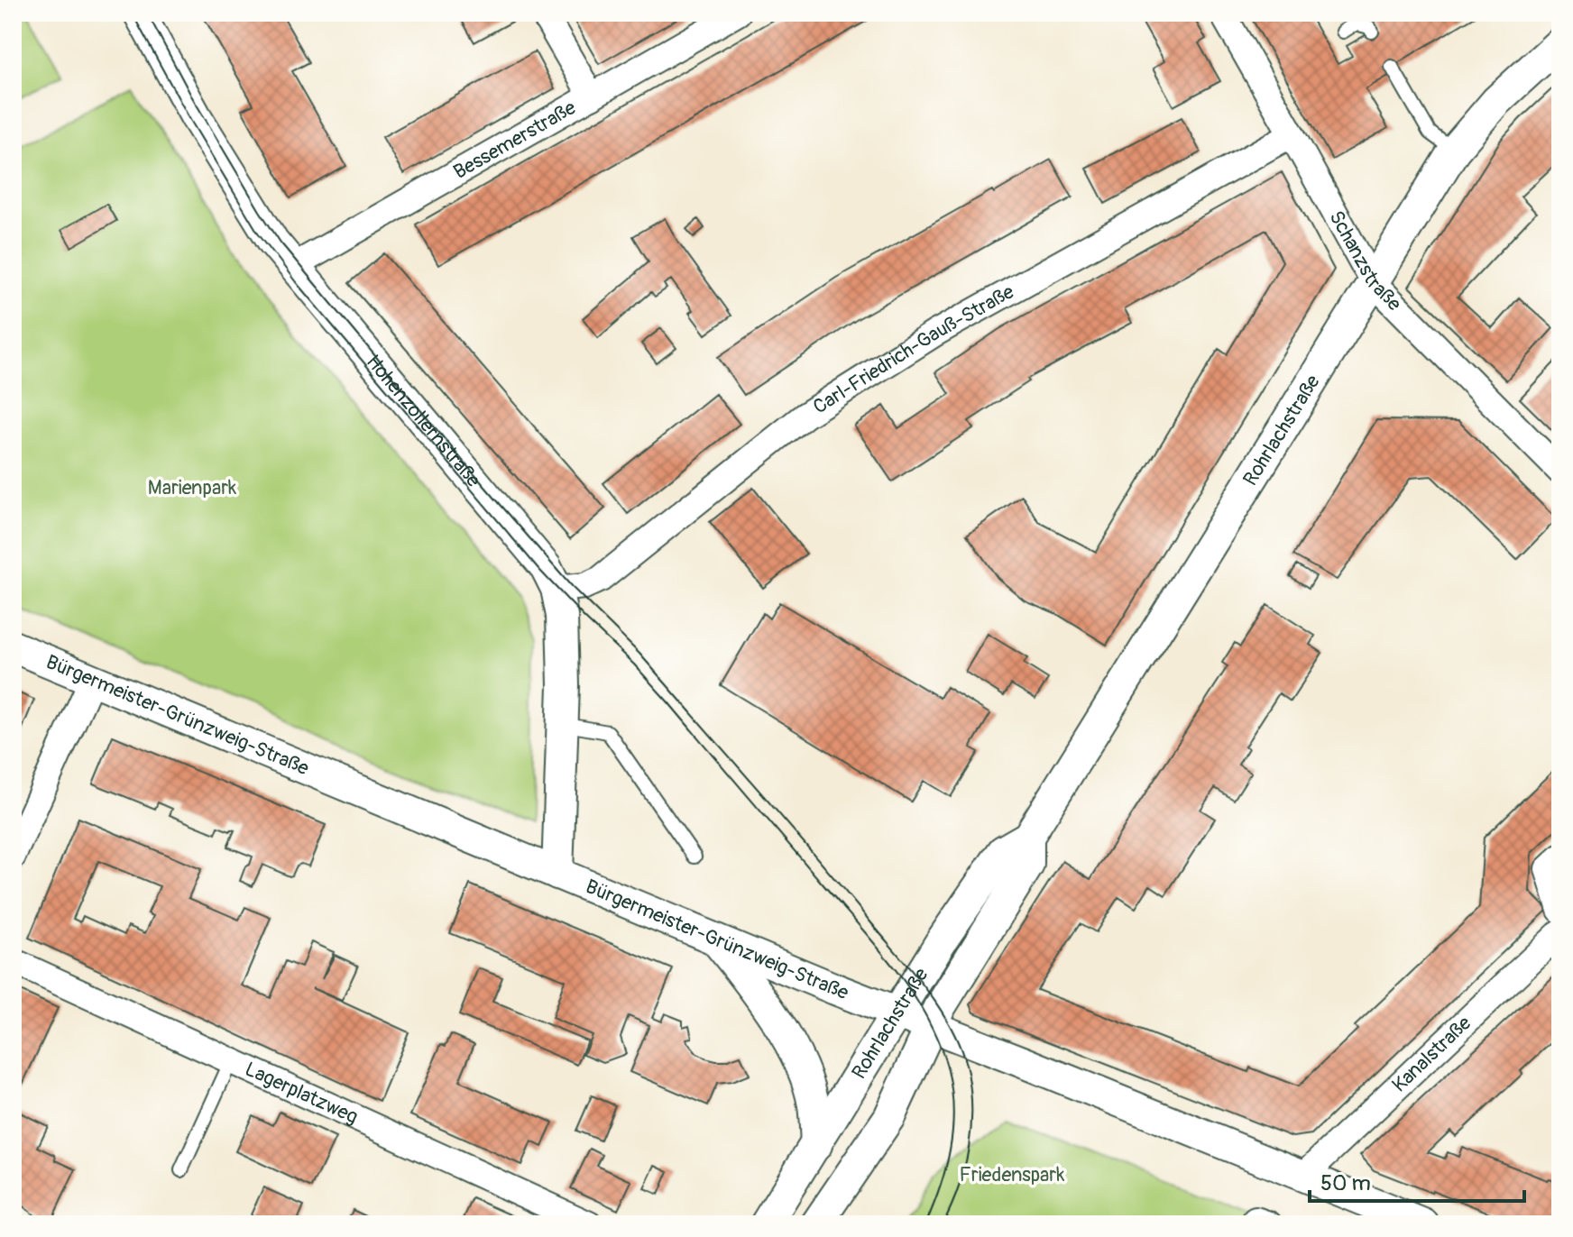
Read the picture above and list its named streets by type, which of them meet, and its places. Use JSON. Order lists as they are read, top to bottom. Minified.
{"streets":{"street":["Bessemerstraße","Schanzstraße","Carl-Friedrich-Gauß-Straße","Hohenzollernstraße","Rohrlachstraße","Bürgermeister-Grünzweig-Straße","Kanalstraße","Lagerplatzweg"]},"crossings":[["Bessemerstraße","Hohenzollernstraße"],["Schanzstraße","Carl-Friedrich-Gauß-Straße"],["Schanzstraße","Rohrlachstraße"],["Carl-Friedrich-Gauß-Straße","Hohenzollernstraße"],["Hohenzollernstraße","Bürgermeister-Grünzweig-Straße"],["Rohrlachstraße","Bürgermeister-Grünzweig-Straße"],["Bürgermeister-Grünzweig-Straße","Kanalstraße"]],"parks":["Marienpark","Friedenspark"],"scale_bar":"50 m"}
